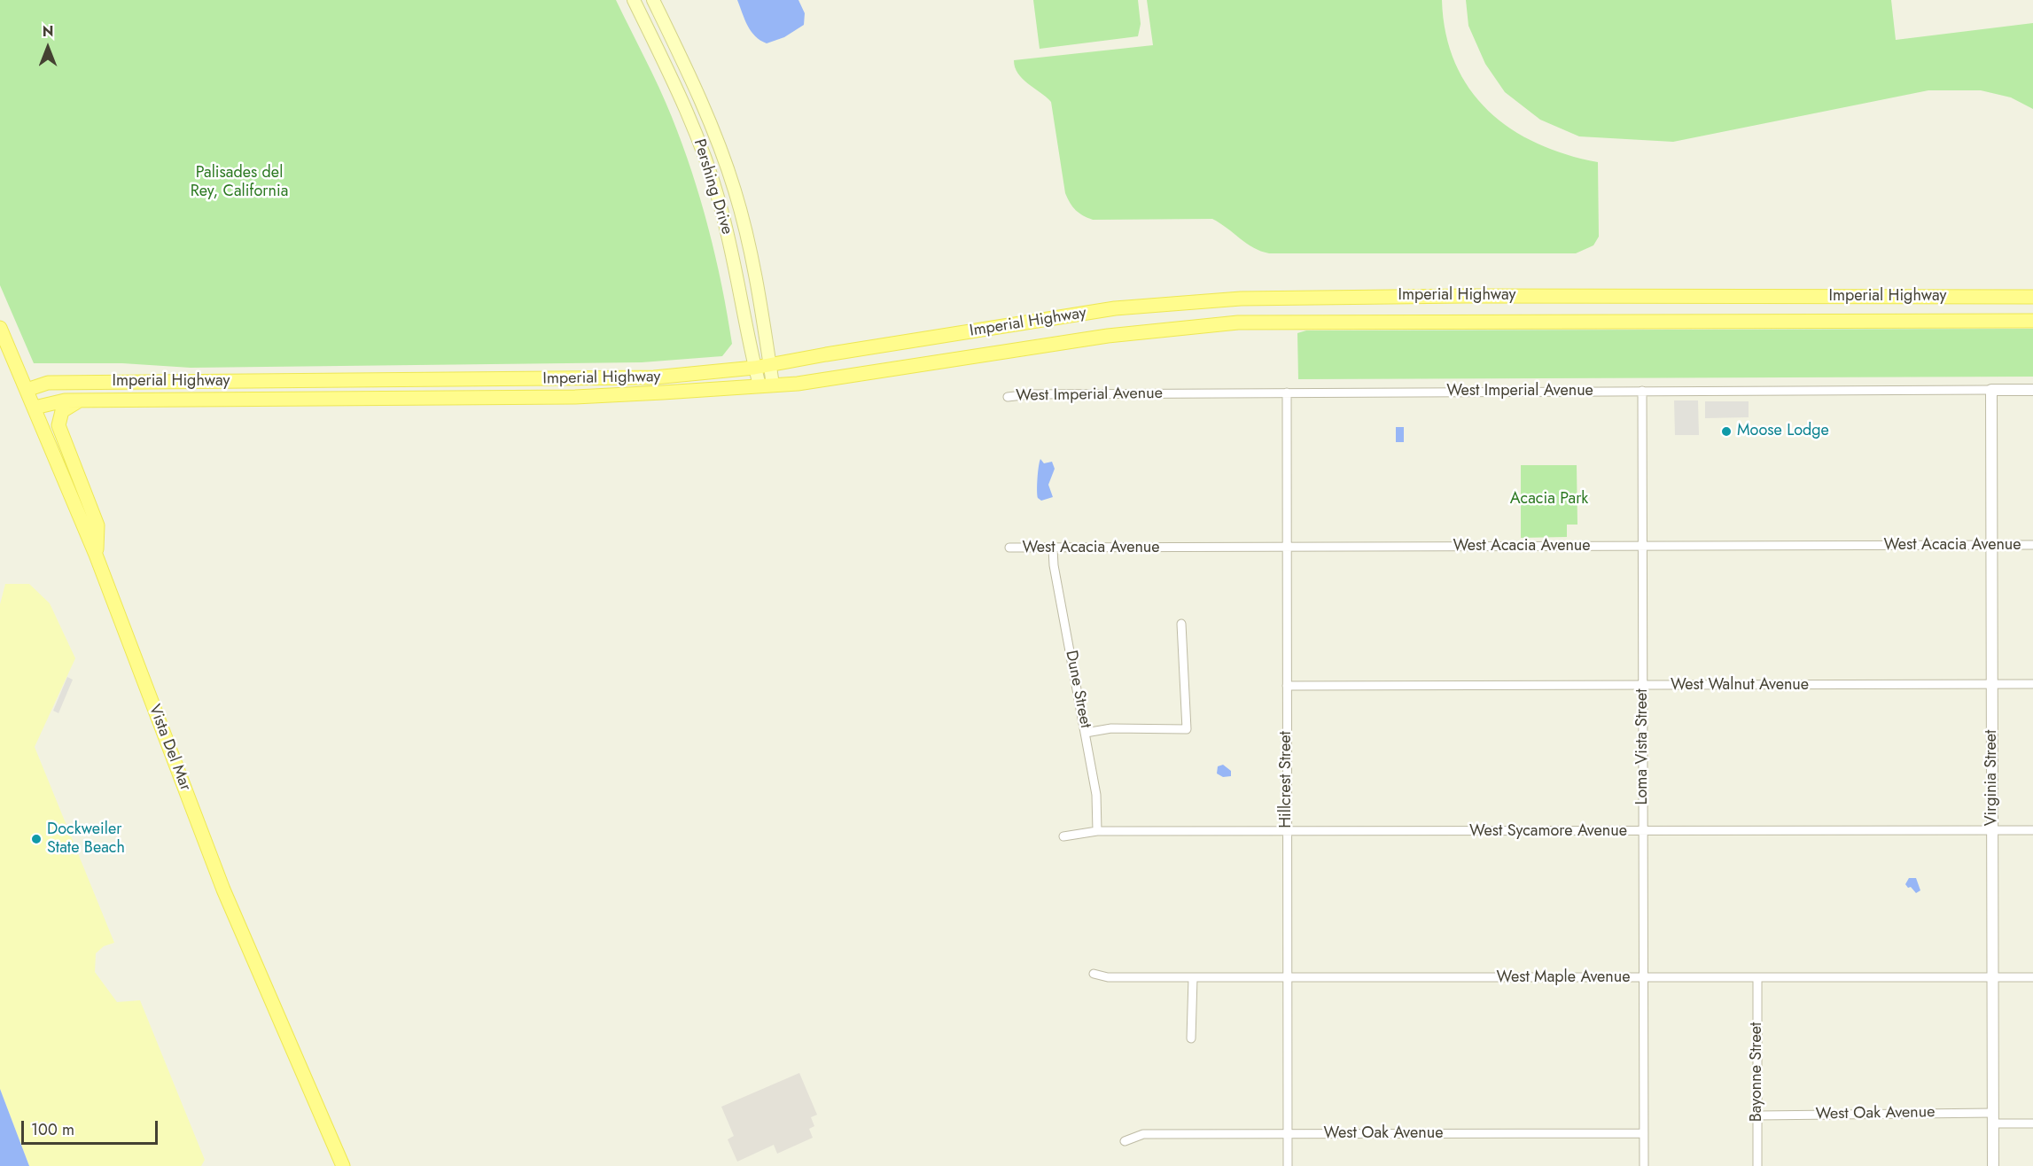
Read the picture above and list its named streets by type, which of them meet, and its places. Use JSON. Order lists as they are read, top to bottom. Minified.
{"streets":{"main road":["Pershing Drive","Imperial Highway","Vista Del Mar"],"street":["West Imperial Avenue","West Acacia Avenue","West Walnut Avenue","Dune Street","Loma Vista Street","Virginia Street","Hillcrest Street","West Sycamore Avenue","West Maple Avenue","Bayonne Street","West Oak Avenue"]},"crossings":[["Pershing Drive","Imperial Highway"],["Imperial Highway","Vista Del Mar"],["West Imperial Avenue","Loma Vista Street"],["West Imperial Avenue","Virginia Street"],["West Imperial Avenue","Hillcrest Street"],["West Acacia Avenue","Dune Street"],["West Acacia Avenue","Loma Vista Street"],["West Acacia Avenue","Virginia Street"],["West Acacia Avenue","Hillcrest Street"],["West Walnut Avenue","Loma Vista Street"],["West Walnut Avenue","Virginia Street"],["West Walnut Avenue","Hillcrest Street"],["Dune Street","West Sycamore Avenue"],["Loma Vista Street","West Sycamore Avenue"],["Loma Vista Street","West Maple Avenue"],["Loma Vista Street","West Oak Avenue"],["Virginia Street","West Sycamore Avenue"],["Virginia Street","West Maple Avenue"],["Virginia Street","West Oak Avenue"],["Hillcrest Street","West Sycamore Avenue"],["Hillcrest Street","West Maple Avenue"],["Hillcrest Street","West Oak Avenue"],["West Maple Avenue","Bayonne Street"],["Bayonne Street","West Oak Avenue"]],"parks":["Palisades del Rey, California","Acacia Park"],"places":["Moose Lodge","Dockweiler State Beach"],"scale_bar":"100 m","north":"top"}
